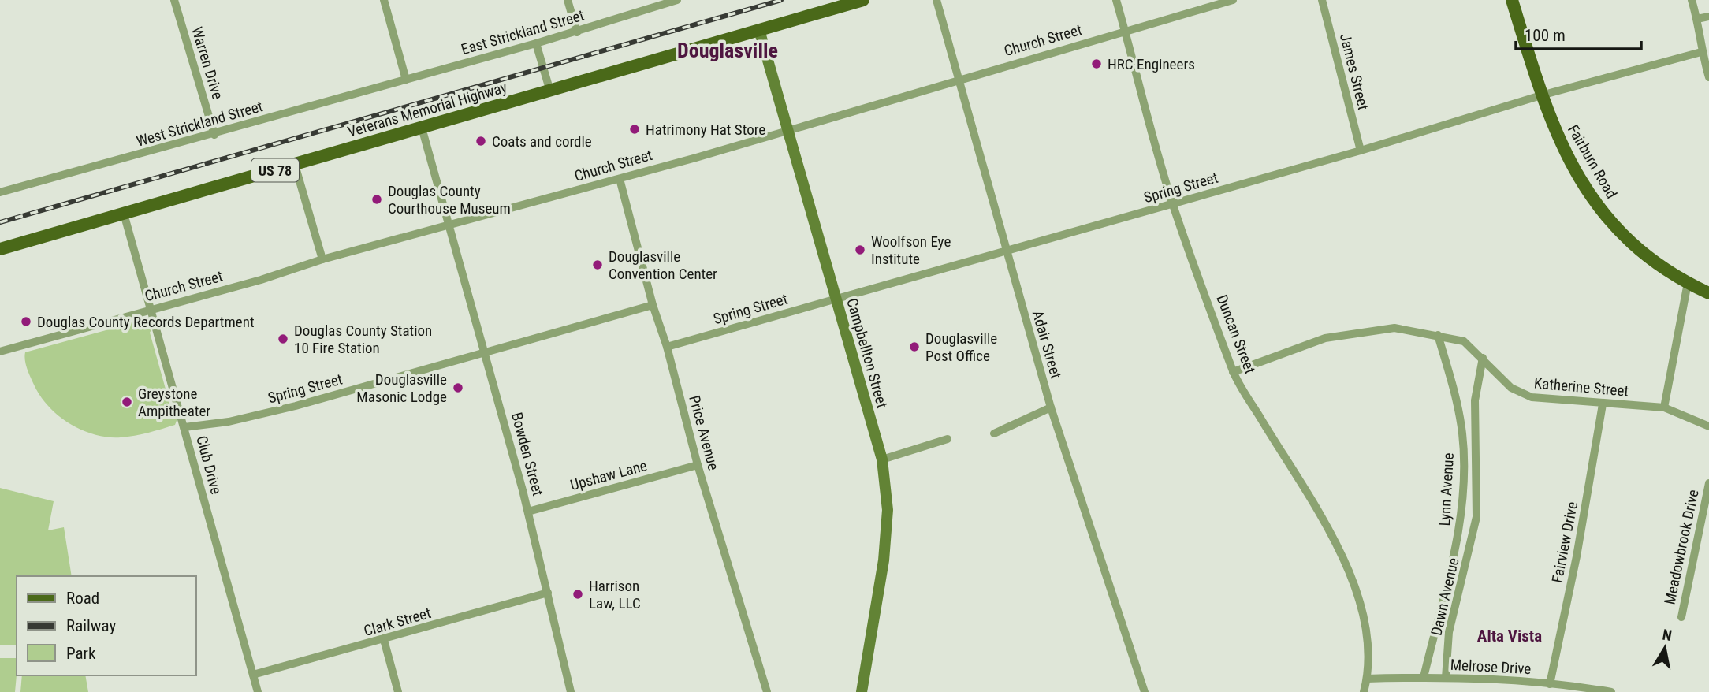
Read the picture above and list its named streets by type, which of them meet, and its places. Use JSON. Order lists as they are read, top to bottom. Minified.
{"streets":{"main road":["Veterans Memorial Highway","Fairburn Road","US 78","Campbellton Street"],"street":["East Strickland Street","Church Street","Warren Drive","James Street","West Strickland Street","Spring Street","Duncan Street","Adair Street","Katherine Street","Price Avenue","Bowden Street","Club Drive","Upshaw Lane","Lynn Avenue","Fairview Drive","Meadowbrook Drive","Dawn Avenue","Clark Street","Melrose Drive"]},"crossings":[["East Strickland Street","West Strickland Street"],["Church Street","Duncan Street"],["Church Street","Adair Street"],["Church Street","Campbellton Street"],["Church Street","Price Avenue"],["Church Street","Bowden Street"],["Church Street","Club Drive"],["Warren Drive","West Strickland Street"],["James Street","Spring Street"],["Veterans Memorial Highway","Campbellton Street"],["Veterans Memorial Highway","Bowden Street"],["Veterans Memorial Highway","Club Drive"],["Fairburn Road","Spring Street"],["Spring Street","Duncan Street"],["Spring Street","Adair Street"],["Spring Street","Campbellton Street"],["Spring Street","Price Avenue"],["Spring Street","Bowden Street"],["Spring Street","Club Drive"],["Duncan Street","Katherine Street"],["Duncan Street","Melrose Drive"],["Katherine Street","Lynn Avenue"],["Katherine Street","Fairview Drive"],["Katherine Street","Dawn Avenue"],["Price Avenue","Upshaw Lane"],["Bowden Street","Upshaw Lane"],["Bowden Street","Clark Street"],["Club Drive","Clark Street"],["Lynn Avenue","Melrose Drive"],["Fairview Drive","Melrose Drive"],["Dawn Avenue","Melrose Drive"]],"districts":["Douglasville","Alta Vista"],"places":["HRC Engineers","Hatrimony Hat Store","Coats and cordle","Douglas County Courthouse Museum","Woolfson Eye Institute","Douglasville Convention Center","Douglas County Records Department","Douglas County Station 10 Fire Station","Douglasville Post Office","Douglasville Masonic Lodge","Greystone Ampitheater","Harrison Law, LLC"],"legend":["Road","Railway","Park"],"scale_bar":"100 m","north":"top"}
